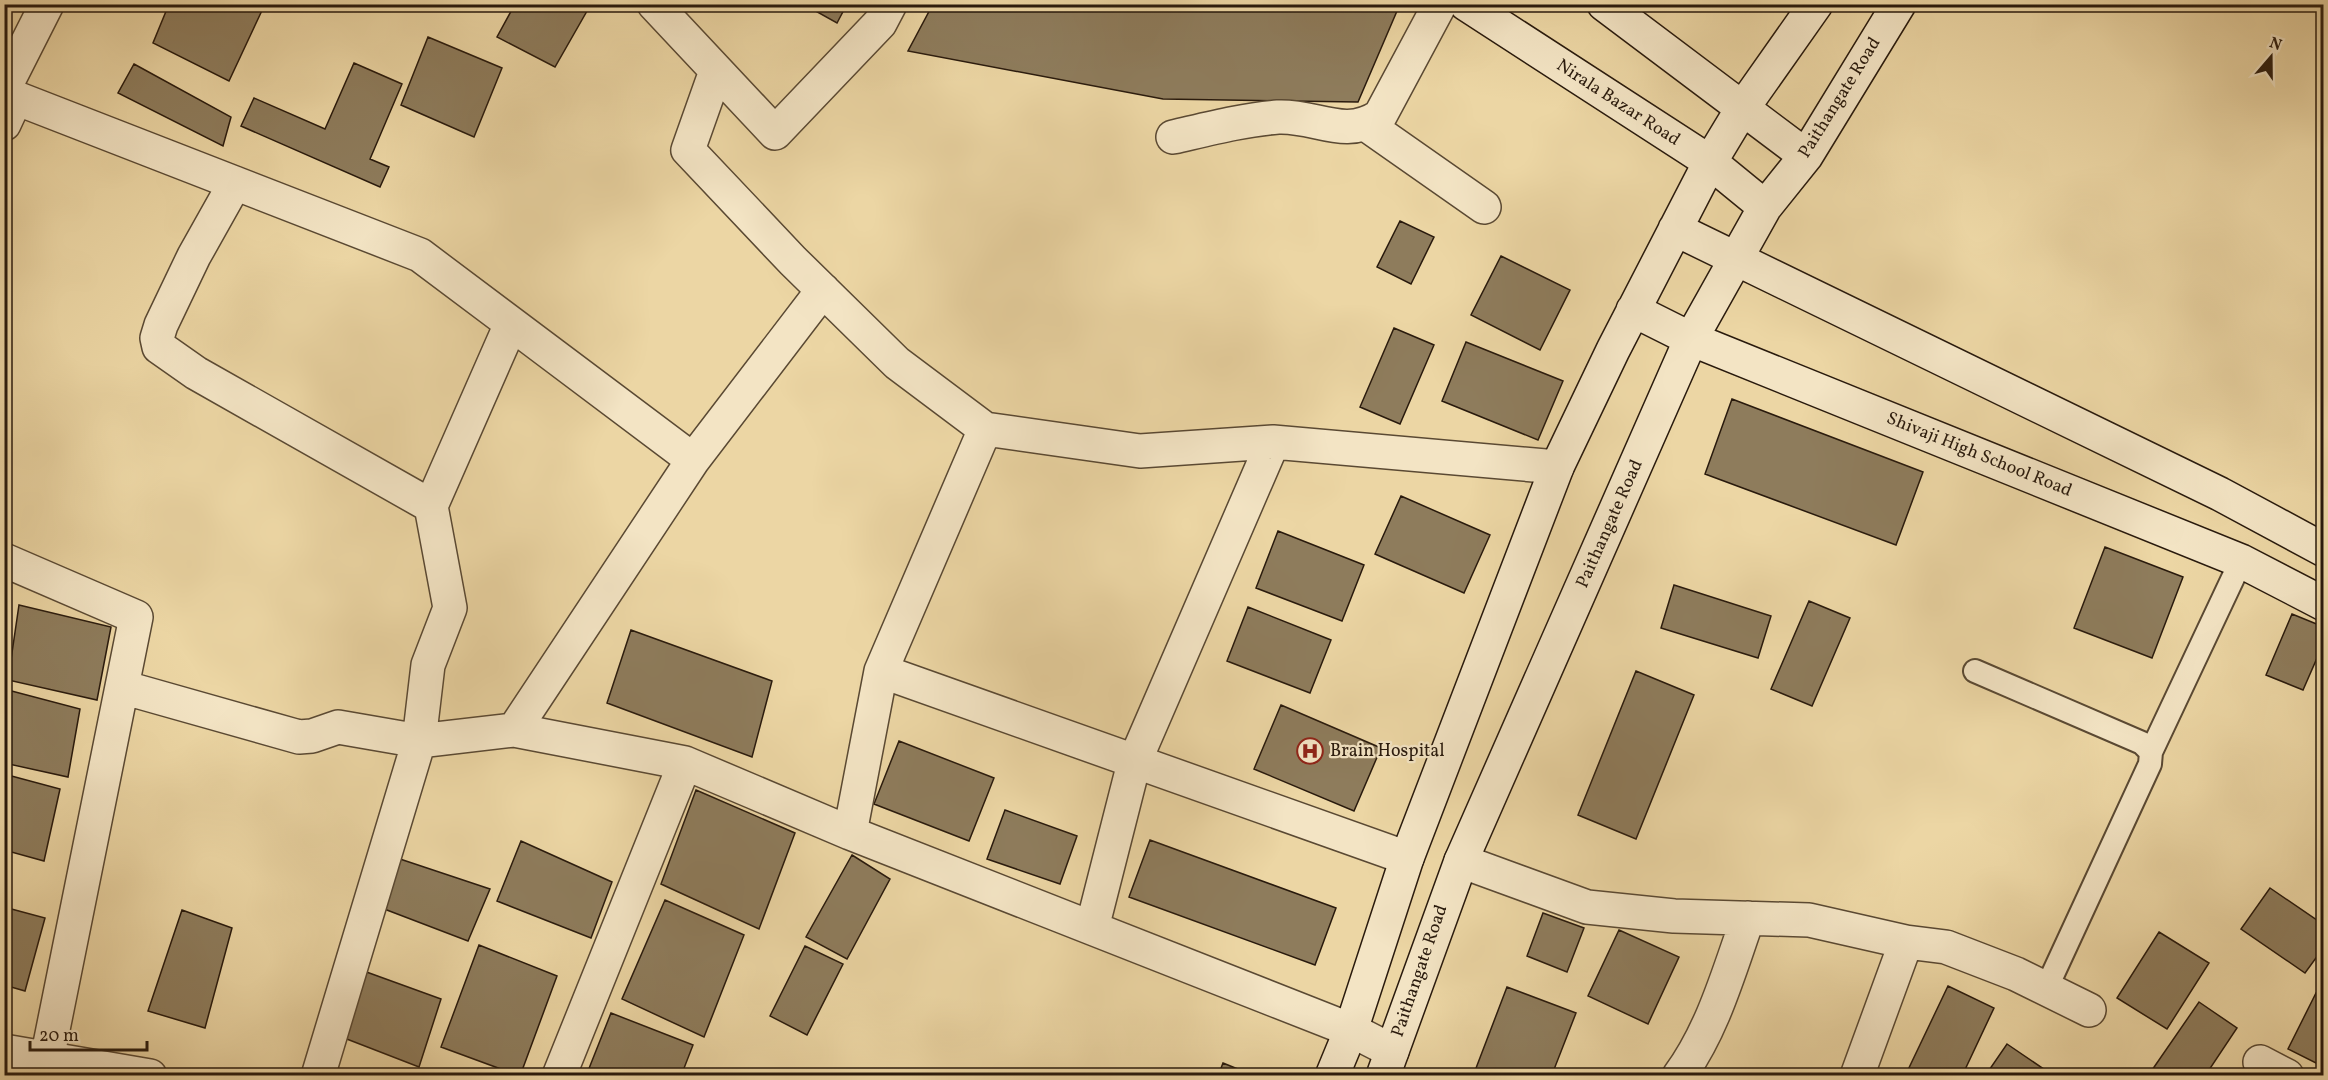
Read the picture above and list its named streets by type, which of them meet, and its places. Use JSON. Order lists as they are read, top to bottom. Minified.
{"streets":{"street":["Paithangate Road","Nirala Bazar Road","Shivaji High School Road"]},"crossings":[["Paithangate Road","Nirala Bazar Road"],["Paithangate Road","Shivaji High School Road"]],"places":{"hospital":["Brain Hospital"]},"scale_bar":"20 m","north":"top"}
